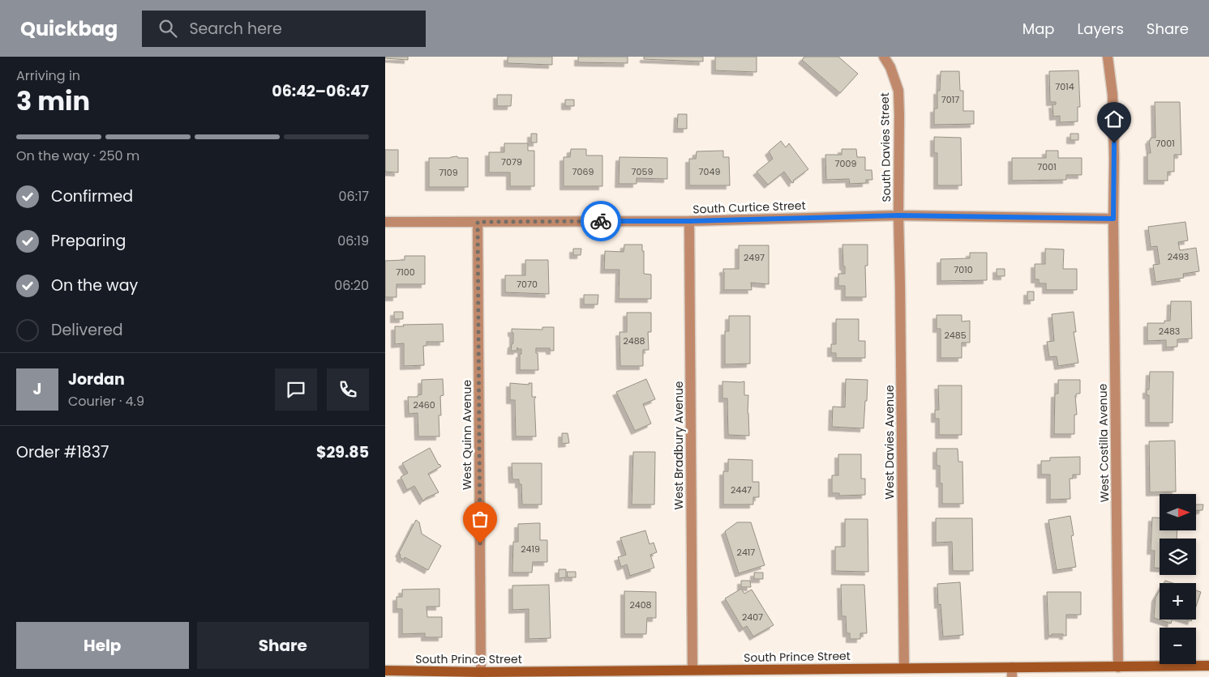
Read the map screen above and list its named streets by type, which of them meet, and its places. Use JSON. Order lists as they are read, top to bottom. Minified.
{"streets":{"street":["South Davies Street","South Curtice Street","West Quinn Avenue","West Davies Avenue","West Costilla Avenue","West Bradbury Avenue","South Prince Street"]},"crossings":[["South Davies Street","South Curtice Street"],["South Davies Street","West Davies Avenue"],["South Curtice Street","West Quinn Avenue"],["South Curtice Street","West Davies Avenue"],["South Curtice Street","West Costilla Avenue"],["South Curtice Street","West Bradbury Avenue"],["West Quinn Avenue","South Prince Street"],["West Davies Avenue","South Prince Street"],["West Costilla Avenue","South Prince Street"],["West Bradbury Avenue","South Prince Street"]],"house_numbers":["7014","7017","7001","7079","7009","7001","7069","7059","7049","7109","2493","2497","7010","7100","7070","2483","2485","2488","2460","2447","2419","2417","2408","2407"],"north":"right","page":{"header":"Quickbag","search":"Search here","nav":["Map","Layers","Share"],"heading":["3 min","Arriving in","06:42–06:47"],"panel":["Jordan","Courier · 4.9","Order #1837","$29.85"],"bar":"On the way · 250 m","list":[["Confirmed","06:17"],["Preparing","06:19"],["On the way","06:20"],"Delivered"],"round":"J","map_buttons":["+","−"],"buttons":["Help","Share"]}}
